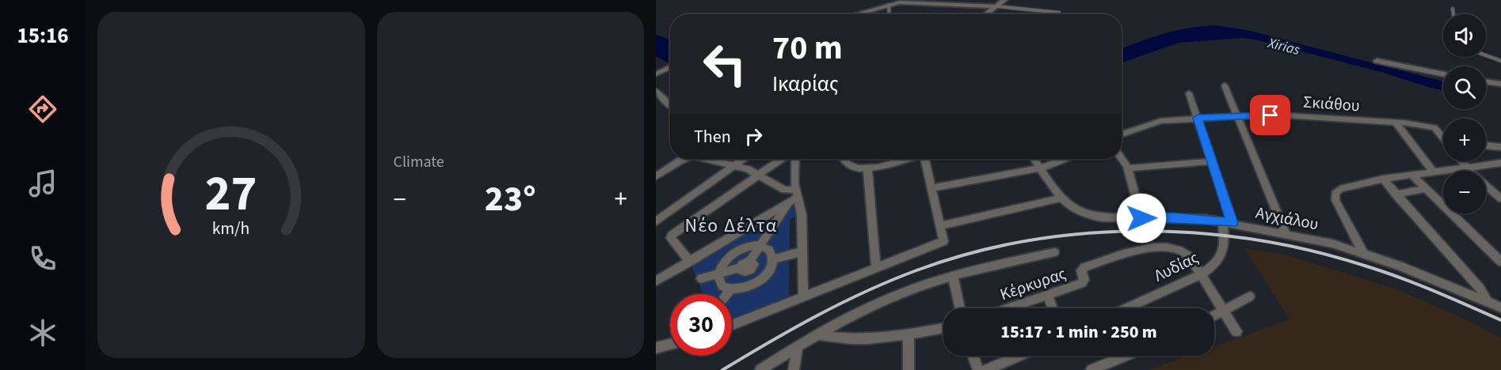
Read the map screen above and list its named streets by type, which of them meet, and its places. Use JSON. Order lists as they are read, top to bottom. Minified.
{"streets":{"street":["Σκιάθου","Αγχιάλου","Λυδίας","Κέρκυρας"]},"crossings":[["Αγχιάλου","Λυδίας"],["Λυδίας","Κέρκυρας"]],"districts":["Νέο Δέλτα"],"water":["Xirias"],"page":{"tabs":"15:16","tile":"Climate","map_buttons":["+","−"],"turn":["70 m","Ικαρίας"],"then":"Then","heat":["−","23°","+"],"limit":"30","trip":"15:17 · 1 min · 250 m","gauge":["27","km/h"]}}
